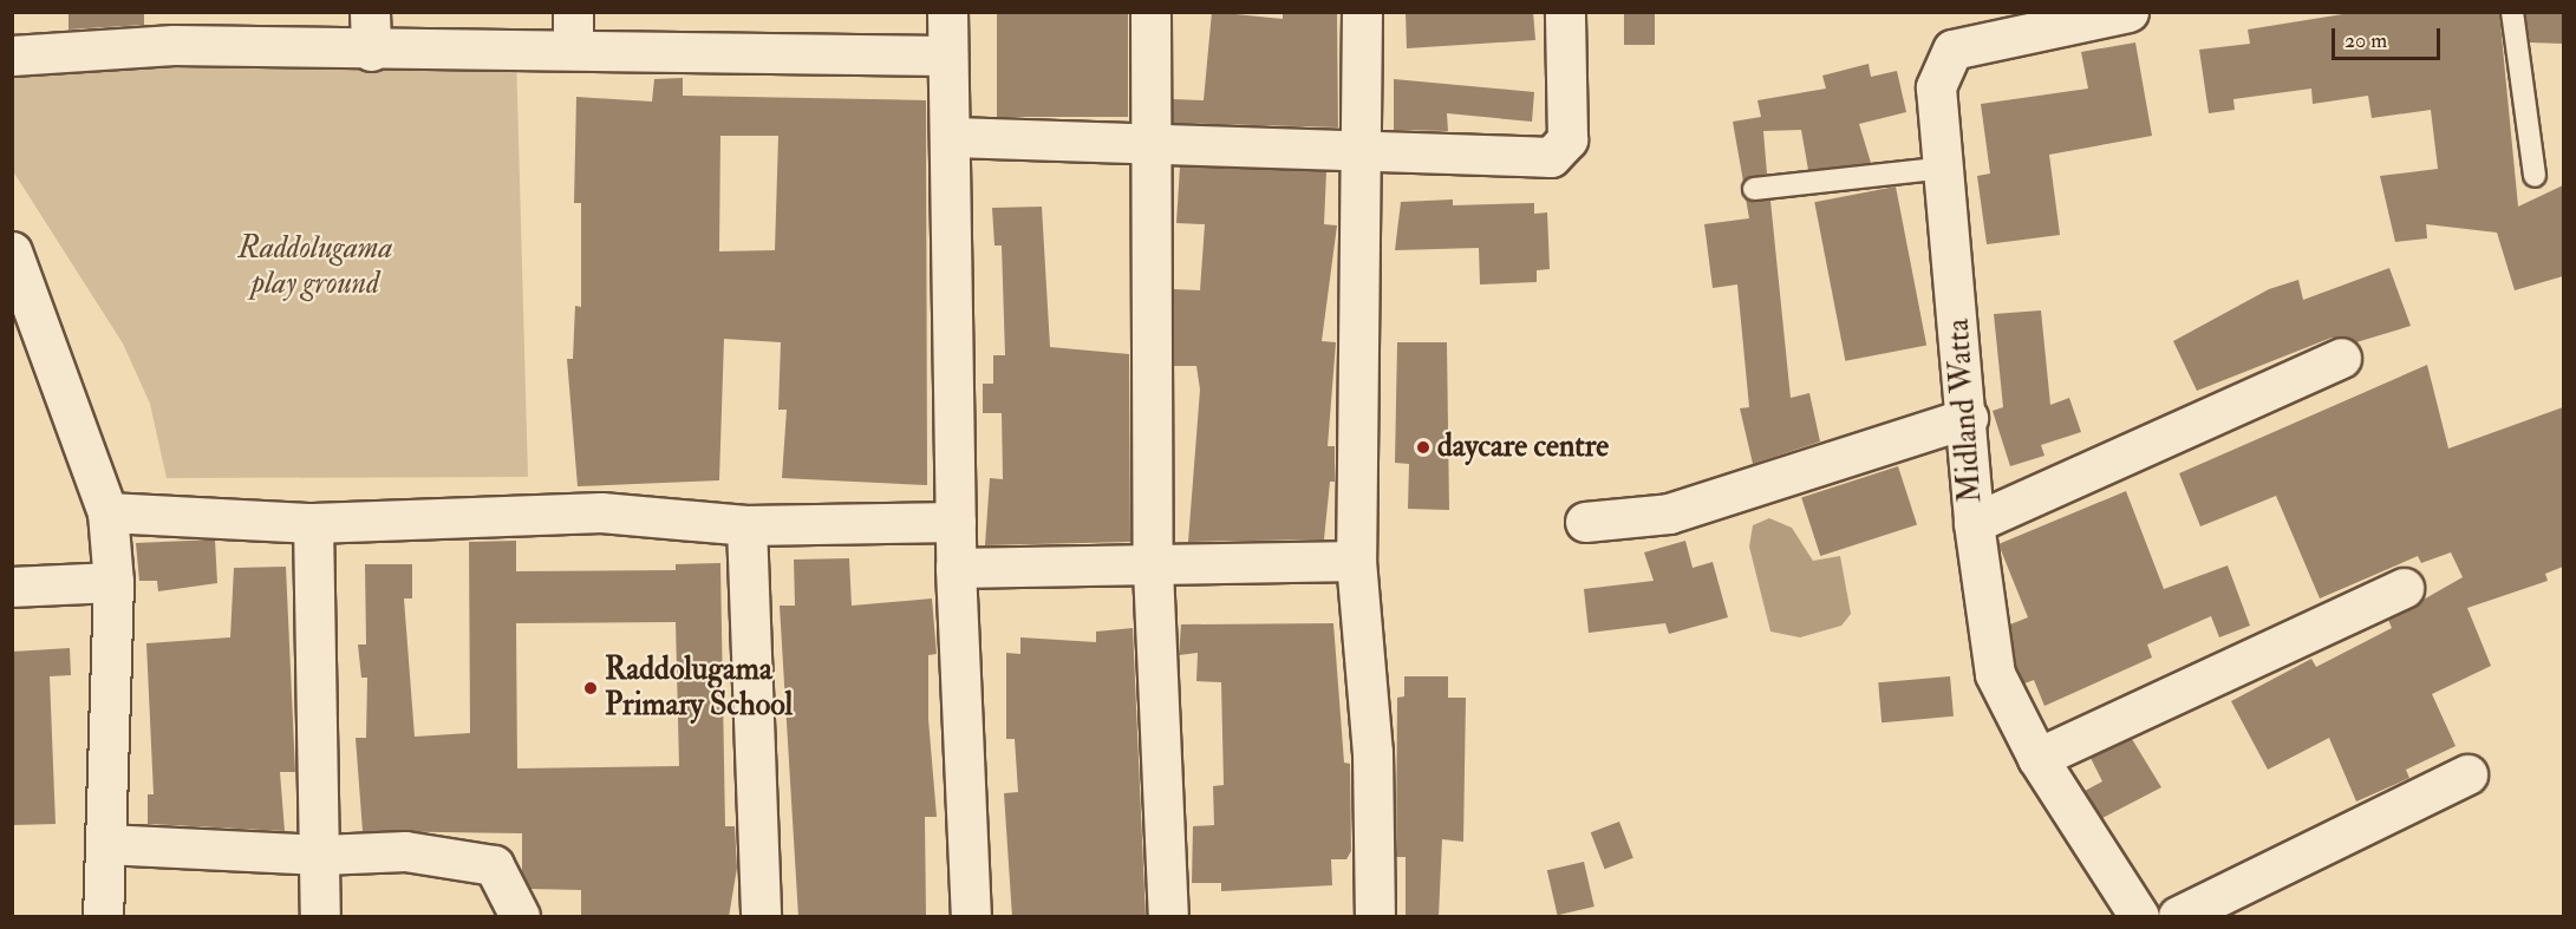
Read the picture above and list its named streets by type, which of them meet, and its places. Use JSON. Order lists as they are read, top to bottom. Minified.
{"streets":{"street":["Midland Watta"]},"parks":["Raddolugama play ground"],"places":["daycare centre","Raddolugama Primary School"],"scale_bar":"20 m"}
